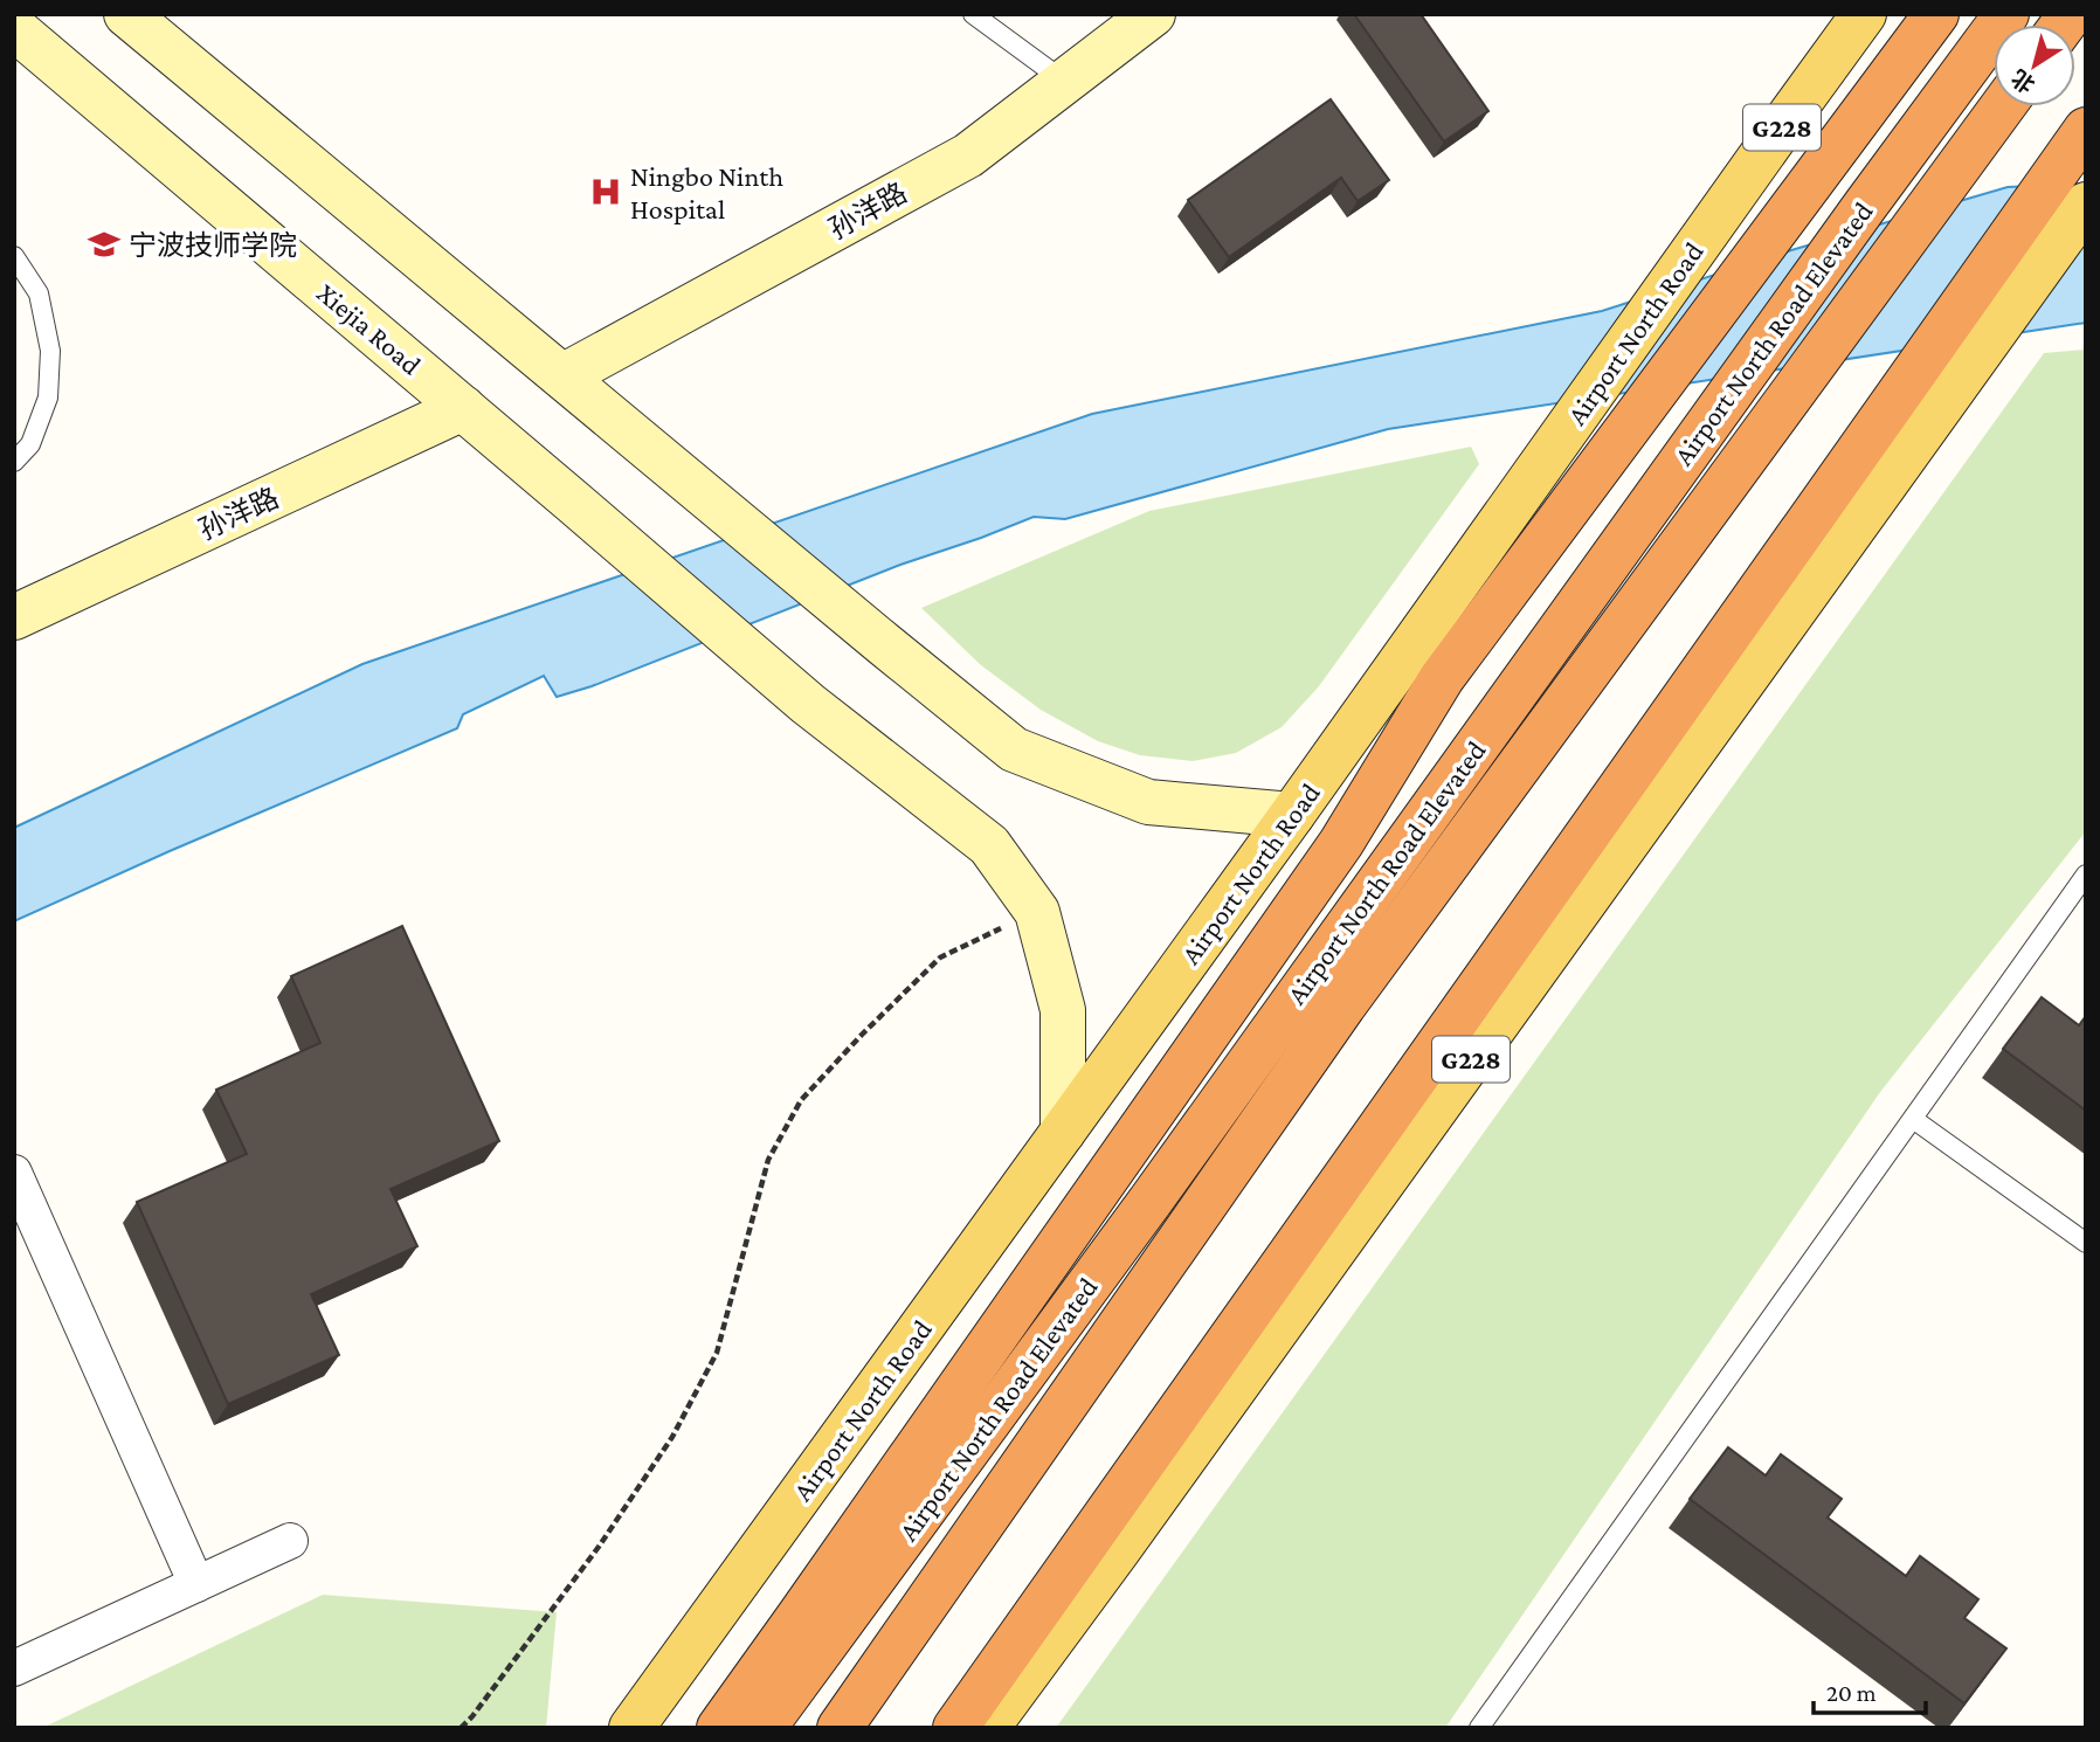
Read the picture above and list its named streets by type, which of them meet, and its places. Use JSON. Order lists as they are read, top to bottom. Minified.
{"streets":{"highway":["Airport North Road Elevated"],"main road":["G228","孙洋路","Xiejia Road","Airport North Road"]},"crossings":[["孙洋路","Xiejia Road"]],"places":{"hospital":["Ningbo Ninth Hospital"],"school or university":["宁波技师学院"]},"scale_bar":"20 m","north":"bottom left"}
